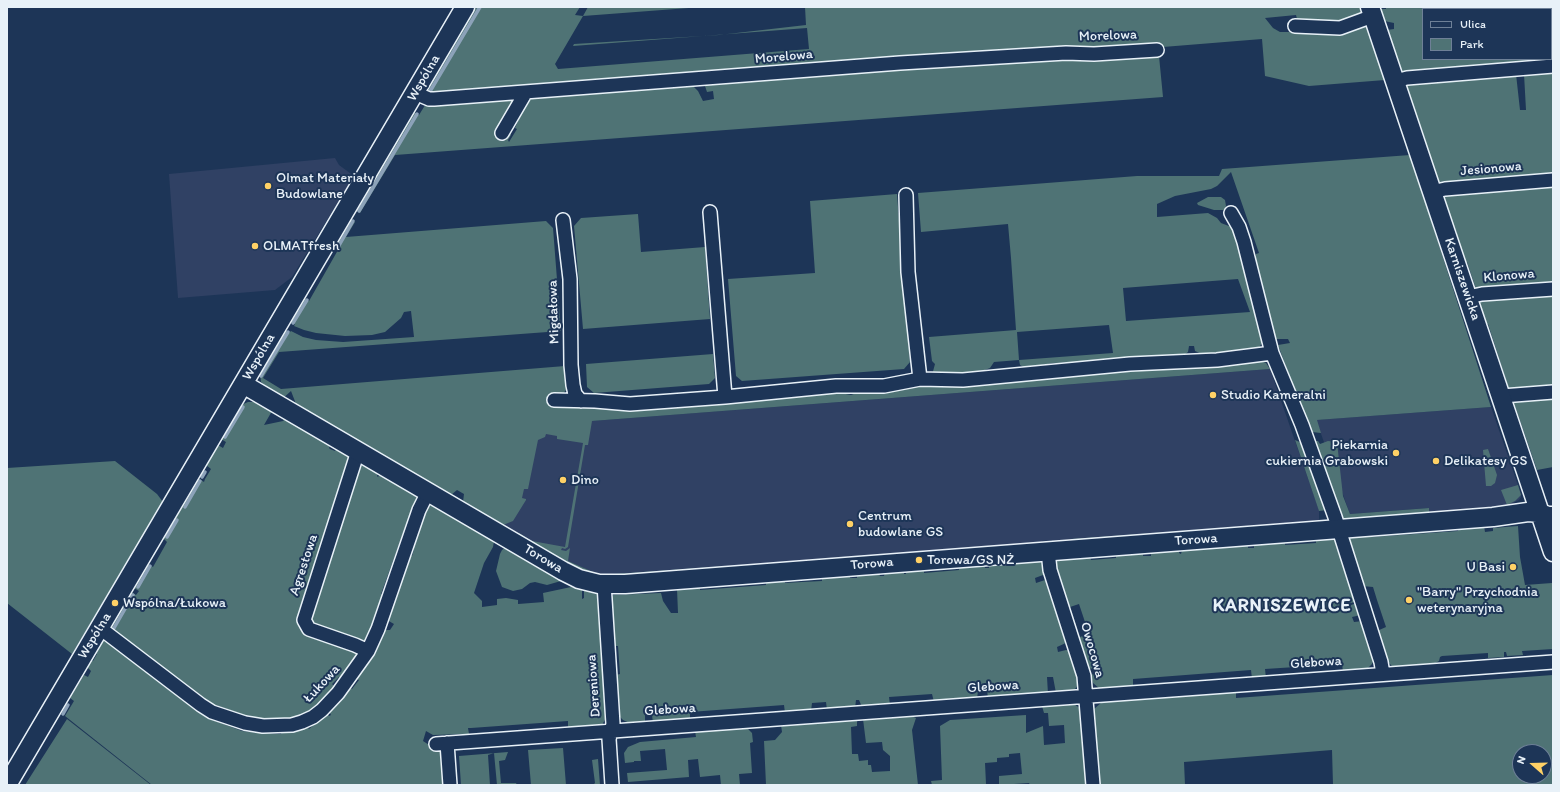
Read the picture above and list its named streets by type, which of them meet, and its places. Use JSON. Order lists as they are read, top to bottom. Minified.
{"streets":{"street":["Morelowa","Wspólna","Jesionowa","Klonowa","Karniszewicka","Migdałowa","Torowa","Agrestowa","Owocowa","Glebowa","Łukowa","Dereniowa"]},"crossings":[["Morelowa","Wspólna"],["Wspólna","Torowa"],["Wspólna","Łukowa"],["Jesionowa","Karniszewicka"],["Klonowa","Karniszewicka"],["Karniszewicka","Torowa"],["Torowa","Agrestowa"],["Torowa","Owocowa"],["Torowa","Łukowa"],["Torowa","Dereniowa"],["Agrestowa","Łukowa"],["Owocowa","Glebowa"],["Glebowa","Dereniowa"]],"districts":["KARNISZEWICE"],"places":["Olmat Materiały Budowlane","OLMATfresh","Studio Kameralni","Piekarnia cukiernia Grabowski","Delikatesy GS","Dino","Centrum budowlane GS","Torowa/GS NŻ","U Basi","\"Barry\" Przychodnia weterynaryjna","Wspólna/Łukowa"],"legend":["Ulica","Park"],"north":"left"}
